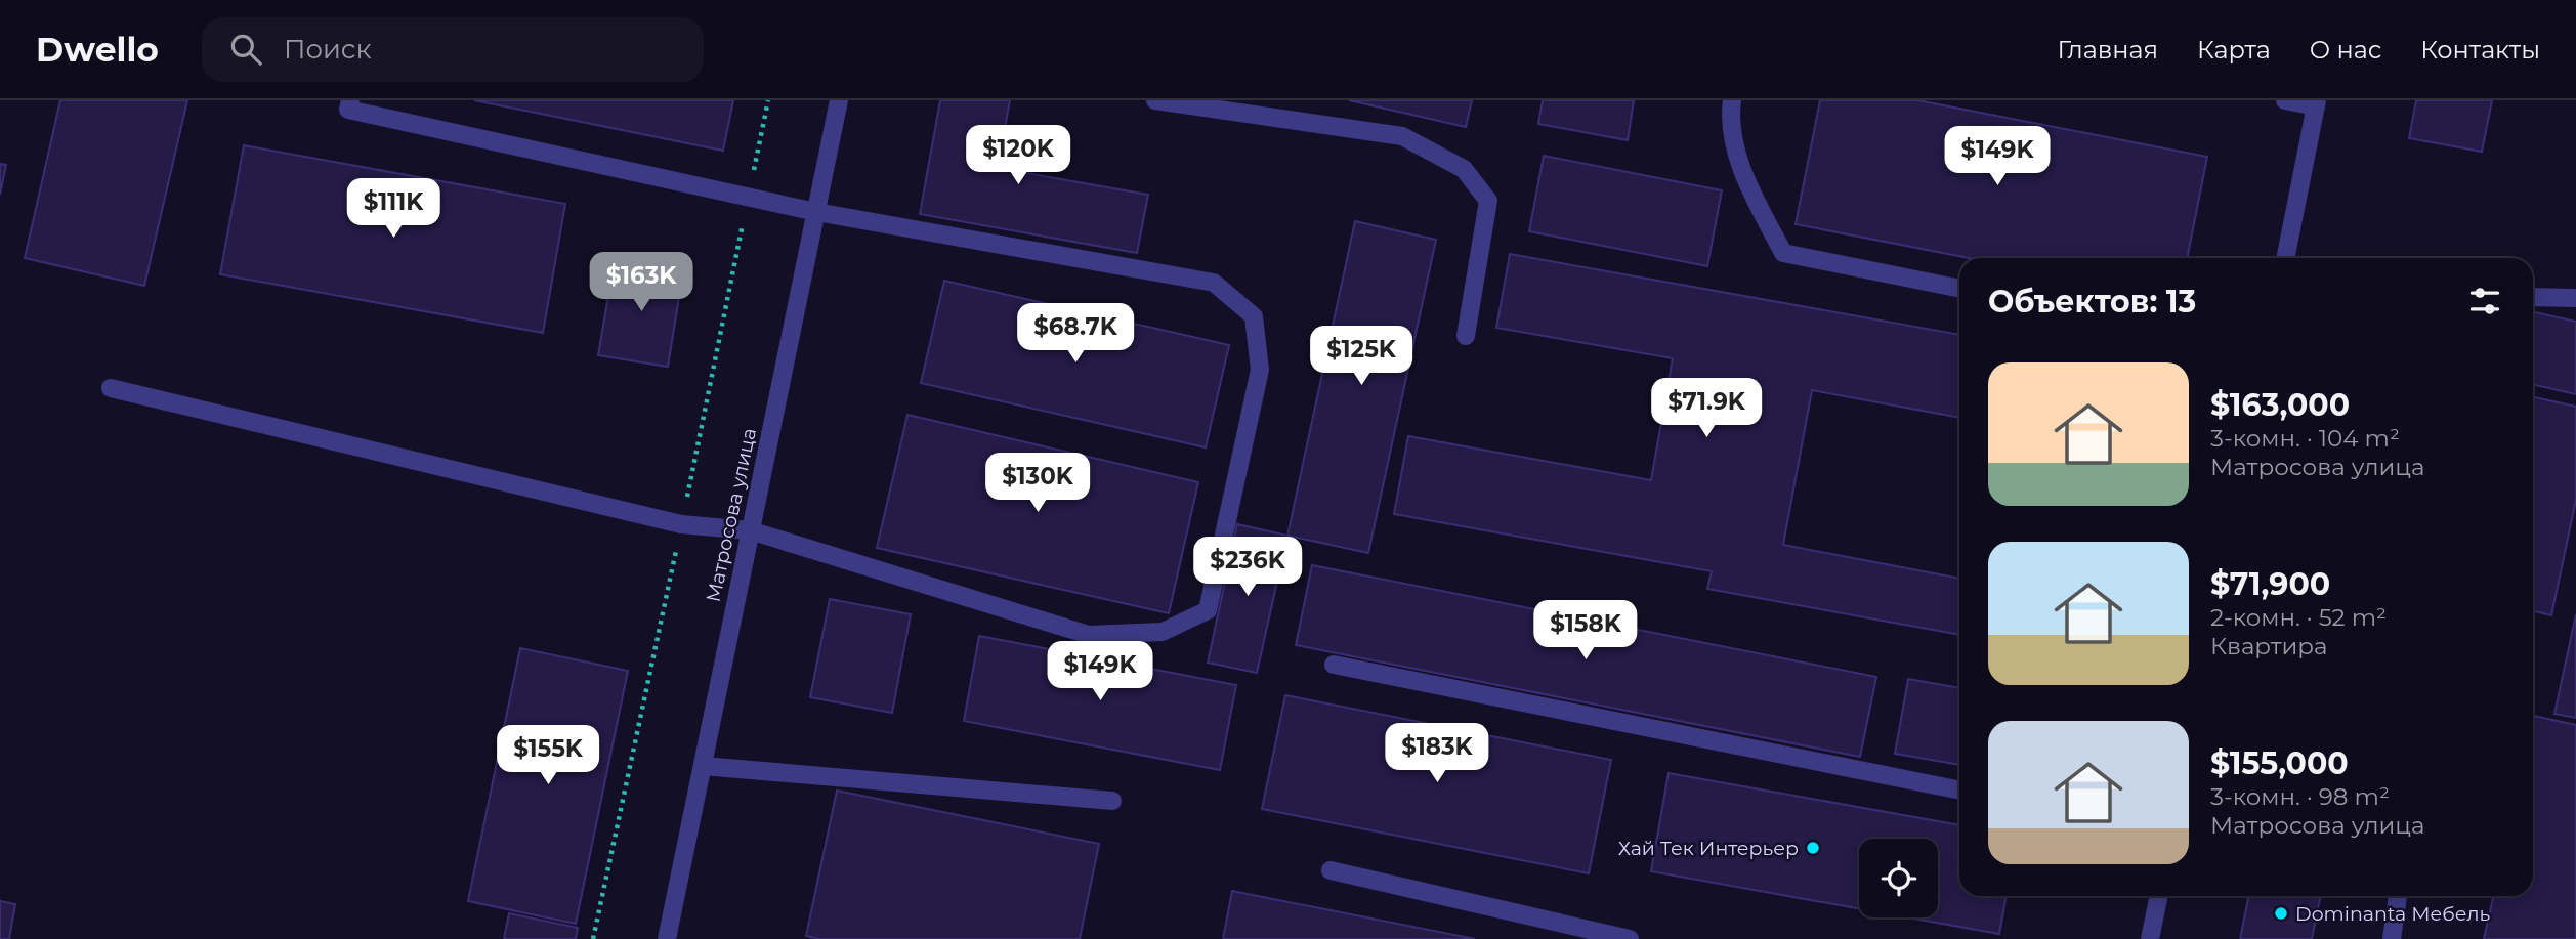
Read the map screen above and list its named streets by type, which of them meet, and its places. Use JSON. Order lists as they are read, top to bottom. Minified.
{"streets":{"street":["Матросова улица"]},"places":["Хай Тек Интерьер","Dominanta Мебель"],"page":{"header":"Dwello","search":"Поиск","nav":["Главная","Карта","О нас","Контакты"],"price":["$120K","$149K","$111K","$163K","$68.7K","$125K","$71.9K","$130K","$236K","$158K","$149K","$183K","$155K"],"heading":"Объектов: 13","list":[{"name":"$163,000","note":"3-комн. · 104 m² · Матросова улица"},{"name":"$71,900","note":"2-комн. · 52 m² · Квартира"},{"name":"$155,000","note":"3-комн. · 98 m² · Матросова улица"}]}}
